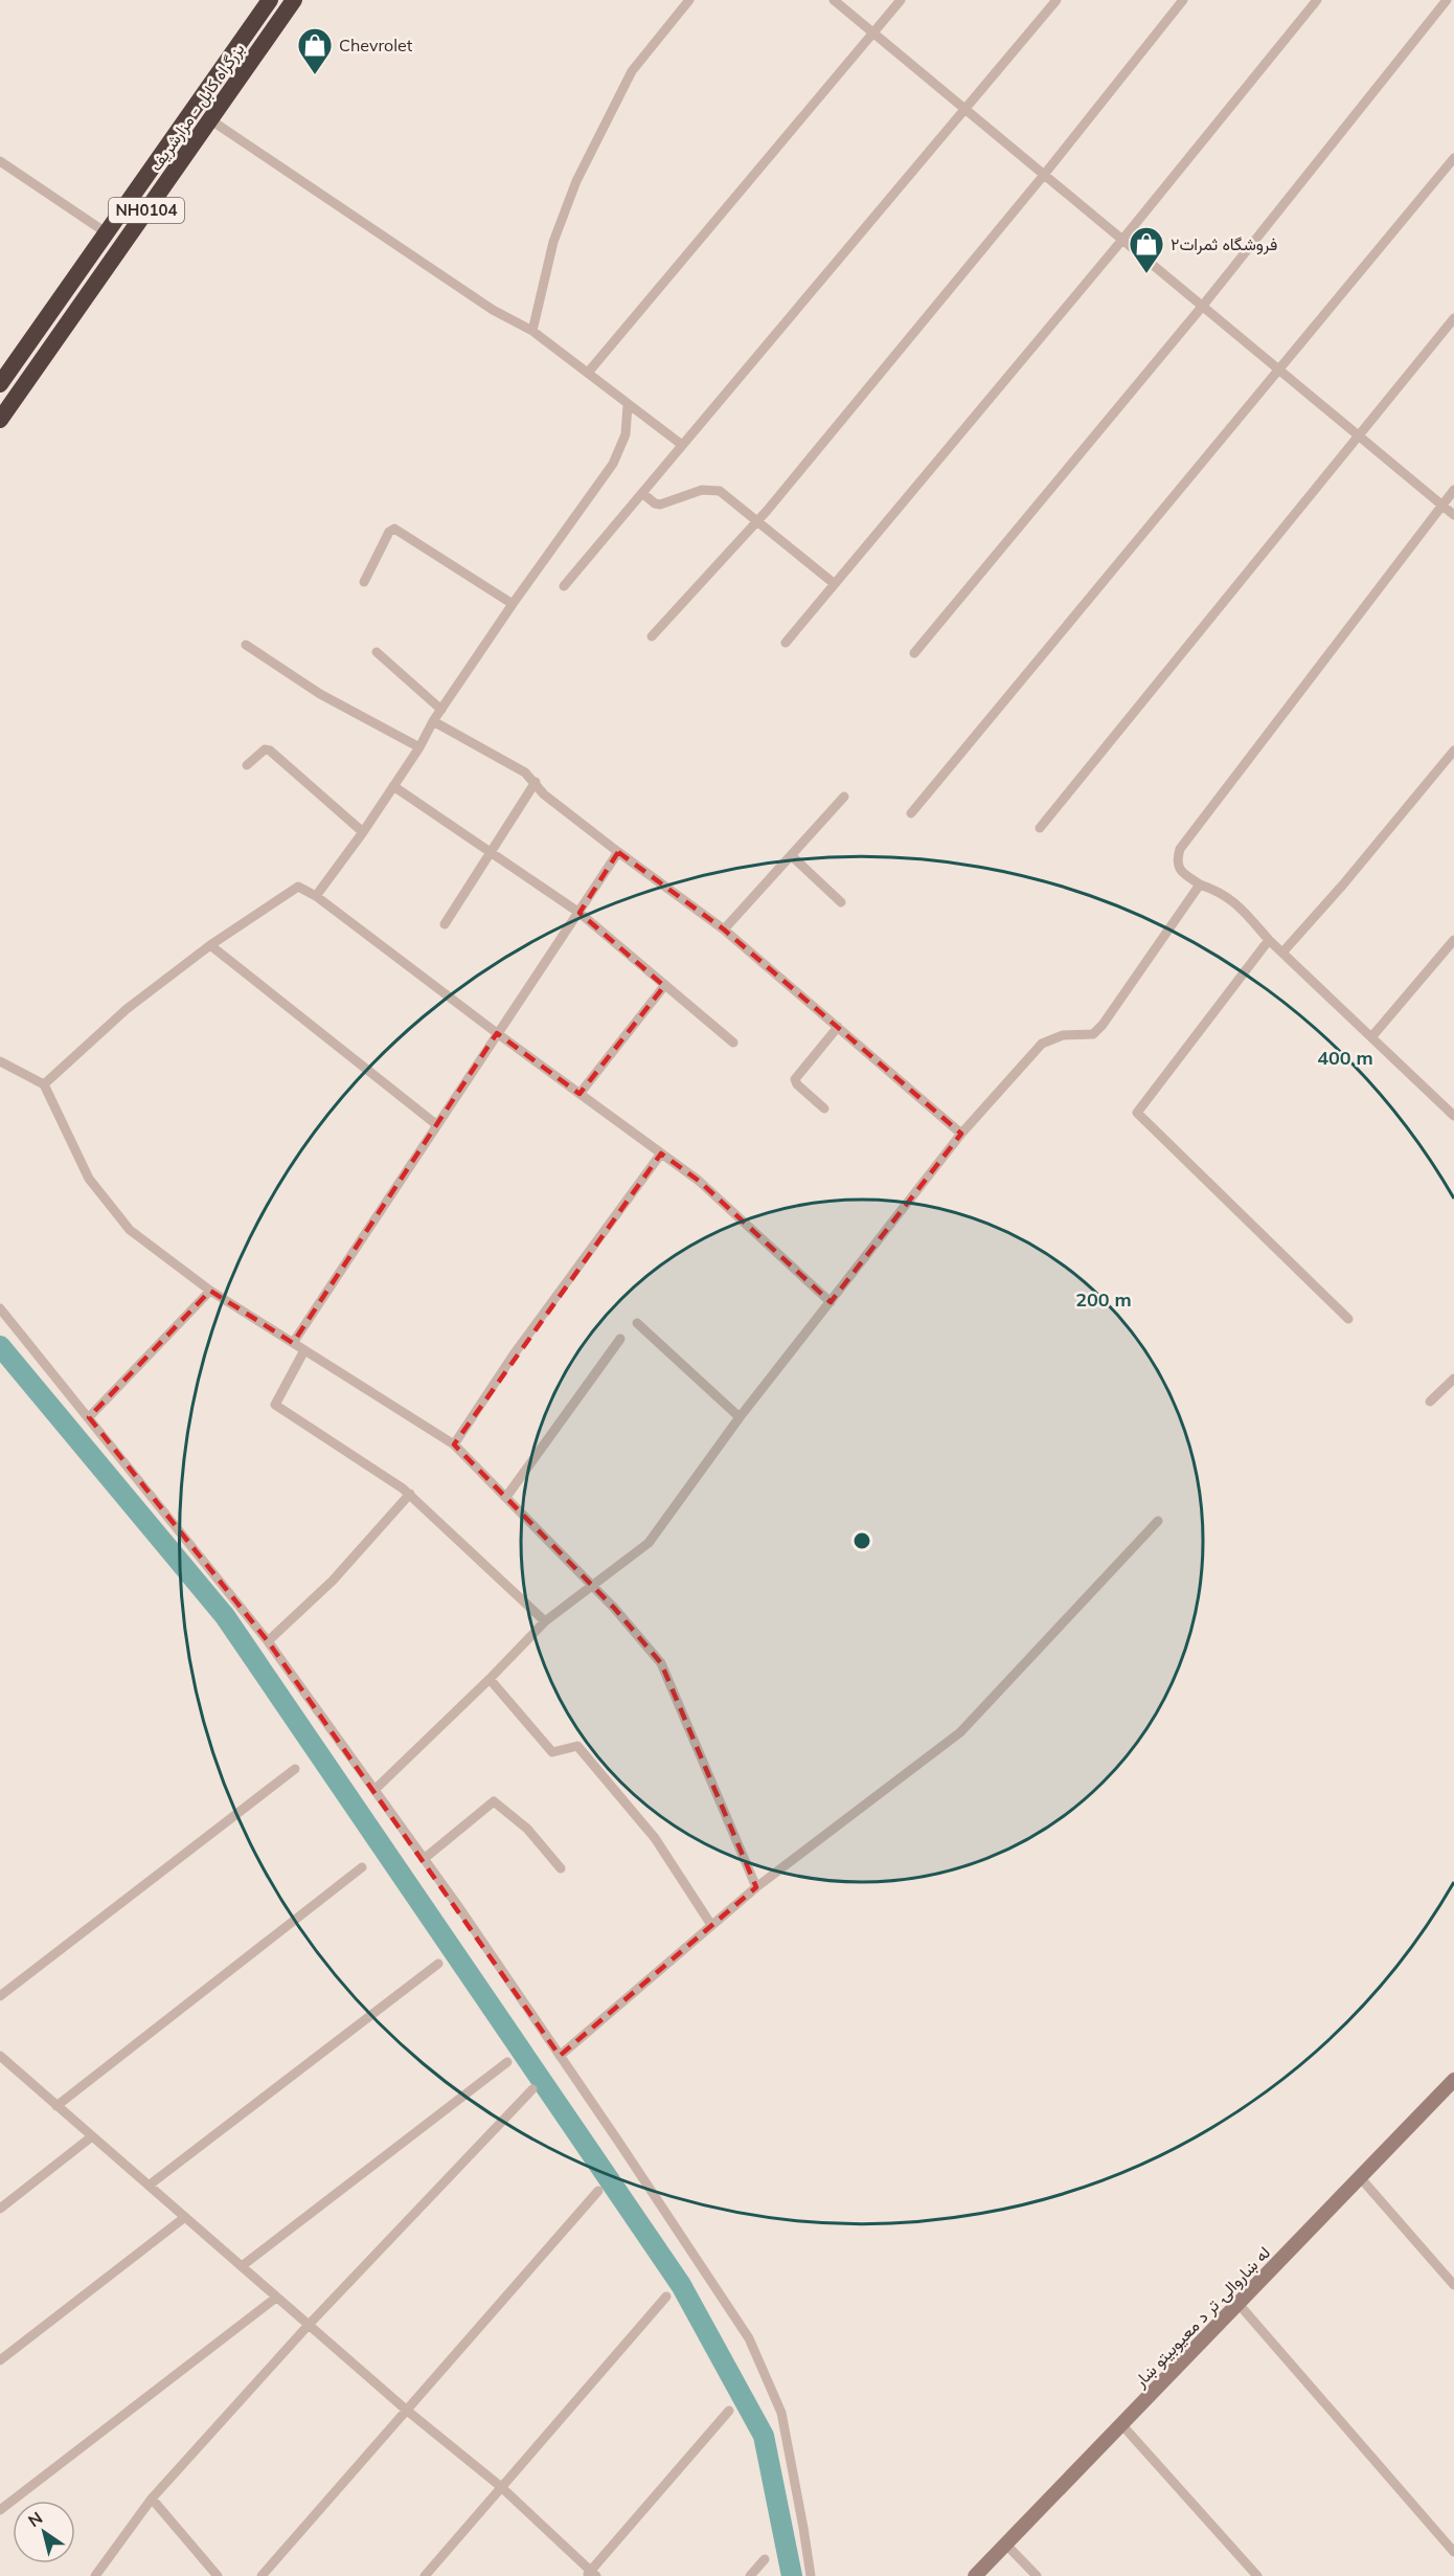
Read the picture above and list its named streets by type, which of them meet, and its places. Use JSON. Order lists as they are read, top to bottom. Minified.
{"streets":{"highway":["بزرگراه کابل - مزارشریف","NH0104"],"street":["له ښاروالۍ تر د معیوبیتو ښار"]},"places":{"shop":["Chevrolet","فروشگاه ثمرات٢"]},"north":"top left","rings":["400 m","200 m"]}
